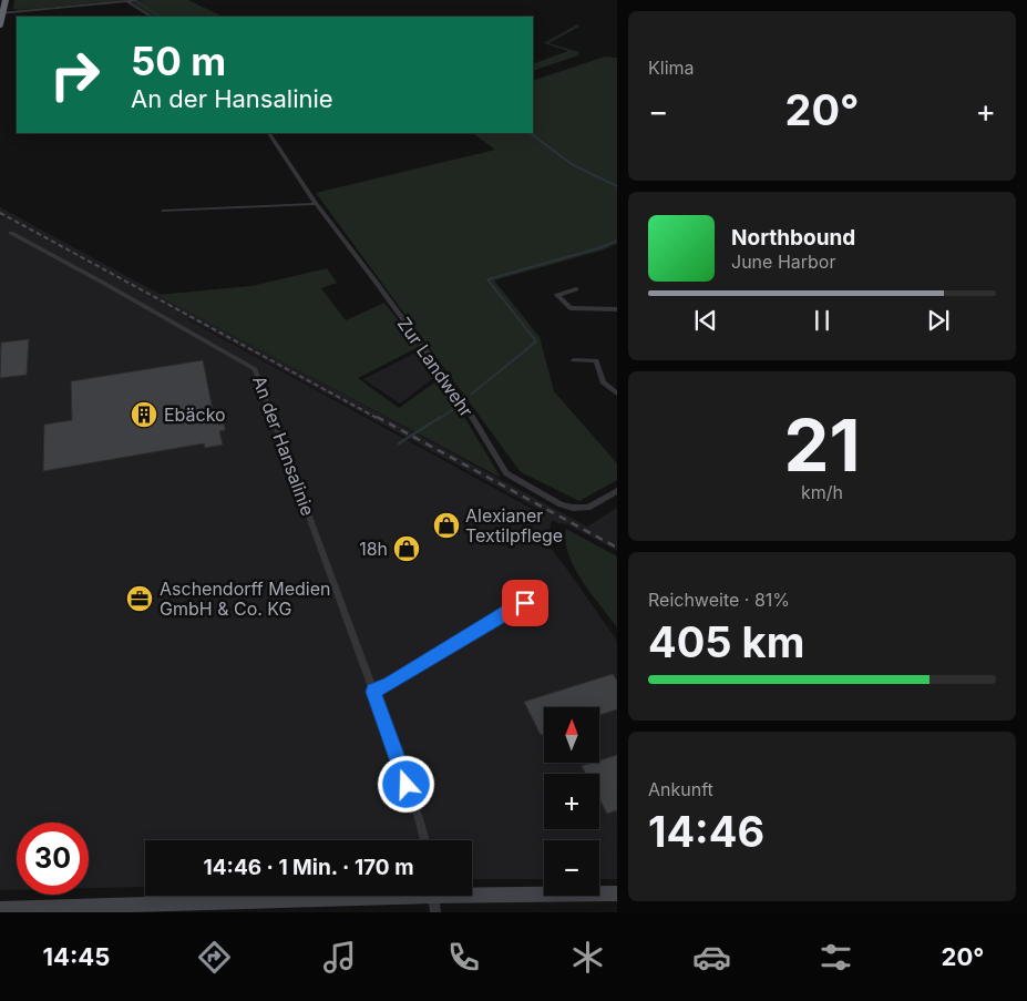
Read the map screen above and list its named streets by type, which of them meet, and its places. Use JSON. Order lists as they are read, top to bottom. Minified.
{"streets":{"street":["Zur Landwehr","An der Hansalinie"]},"places":{"building":["Ebäcko"],"shop":["Alexianer Textilpflege","18h"],"office":["Aschendorff Medien GmbH & Co. KG"]},"north":"top","page":{"tile":["Klima",["21","km/h"],["Reichweite · 81%","405 km"],["Ankunft","14:46"]],"turn":["50 m","An der Hansalinie"],"heat":["−","20°","+"],"song":["Northbound","June Harbor"],"map_buttons":["+","−"],"limit":"30","trip":"14:46 · 1 Min. · 170 m","tabs":["14:45","20°"]}}
